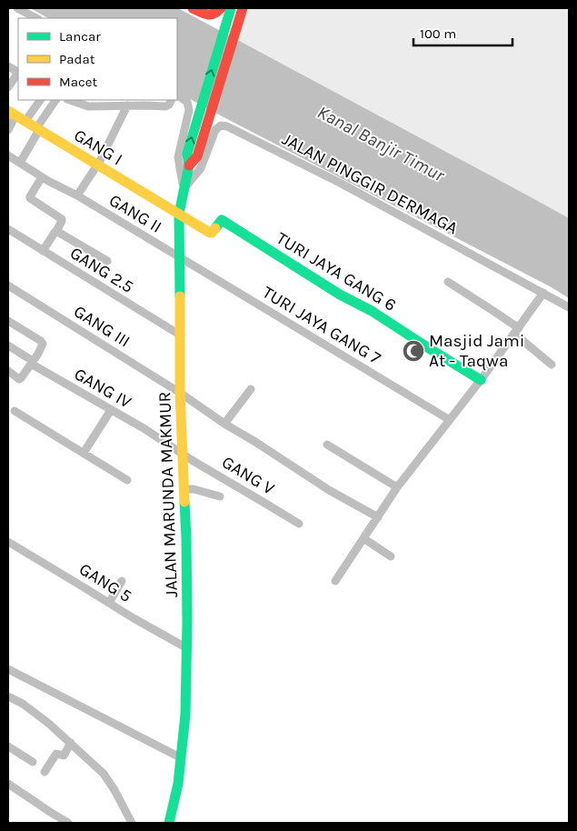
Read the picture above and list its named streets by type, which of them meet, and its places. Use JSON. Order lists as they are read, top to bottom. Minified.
{"streets":{"main road":["GANG I","TURI JAYA GANG 6","JALAN MARUNDA MAKMUR"],"street":["JALAN PINGGIR DERMAGA","GANG II","GANG 2.5","TURI JAYA GANG 7","GANG III","GANG IV","GANG V","GANG 5"]},"crossings":[["GANG I","TURI JAYA GANG 6"],["GANG I","JALAN MARUNDA MAKMUR"],["JALAN PINGGIR DERMAGA","JALAN MARUNDA MAKMUR"],["GANG II","TURI JAYA GANG 7"],["GANG II","JALAN MARUNDA MAKMUR"],["GANG 2.5","JALAN MARUNDA MAKMUR"],["TURI JAYA GANG 6","JALAN MARUNDA MAKMUR"],["TURI JAYA GANG 7","JALAN MARUNDA MAKMUR"],["GANG III","JALAN MARUNDA MAKMUR"],["GANG IV","GANG V"],["GANG IV","JALAN MARUNDA MAKMUR"],["GANG V","JALAN MARUNDA MAKMUR"],["JALAN MARUNDA MAKMUR","GANG 5"]],"water":["Kanal Banjir Timur"],"places":{"mosque":["Masjid Jami At - Taqwa"]},"legend":["Lancar","Padat","Macet"],"scale_bar":"100 m"}
